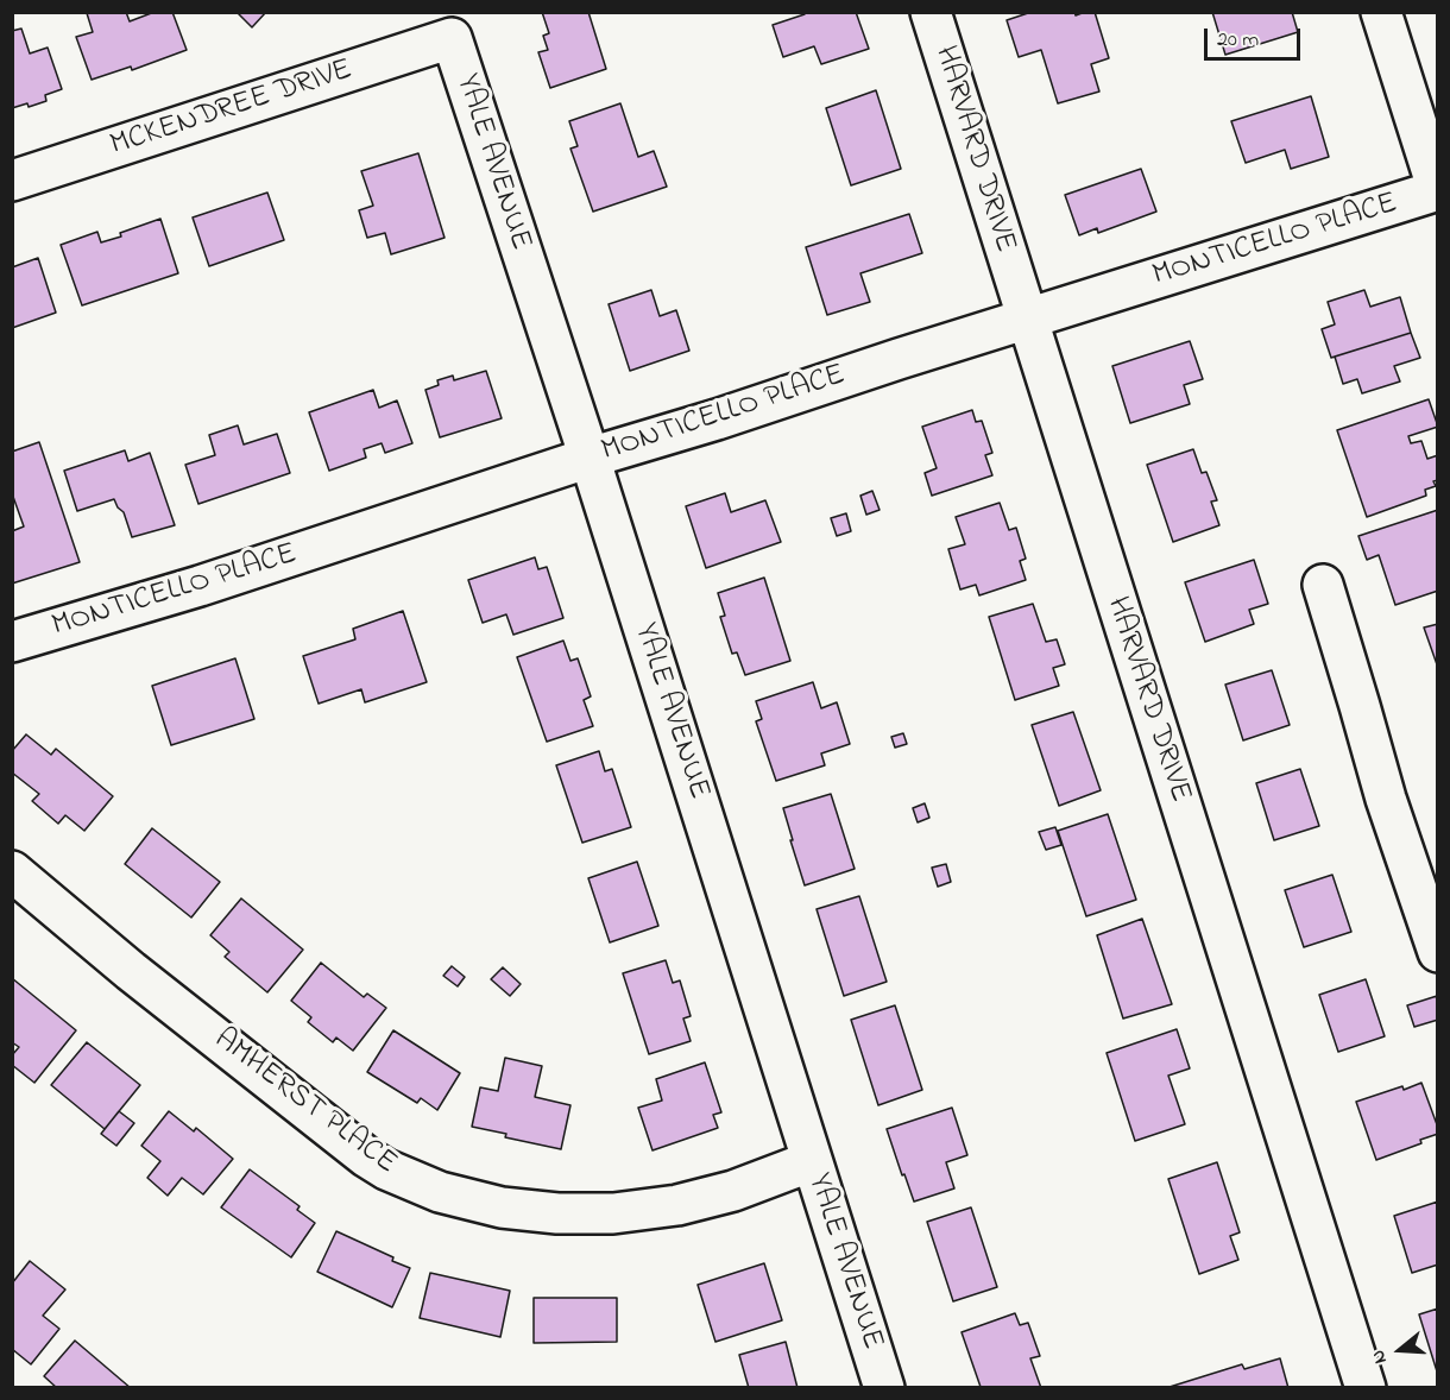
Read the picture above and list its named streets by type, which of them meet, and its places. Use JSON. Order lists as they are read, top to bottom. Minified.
{"streets":{"street":["MCKENDREE DRIVE","HARVARD DRIVE","YALE AVENUE","MONTICELLO PLACE","AMHERST PLACE"]},"crossings":[["MCKENDREE DRIVE","YALE AVENUE"],["HARVARD DRIVE","MONTICELLO PLACE"],["YALE AVENUE","MONTICELLO PLACE"],["YALE AVENUE","AMHERST PLACE"]],"scale_bar":"20 m","north":"left"}
